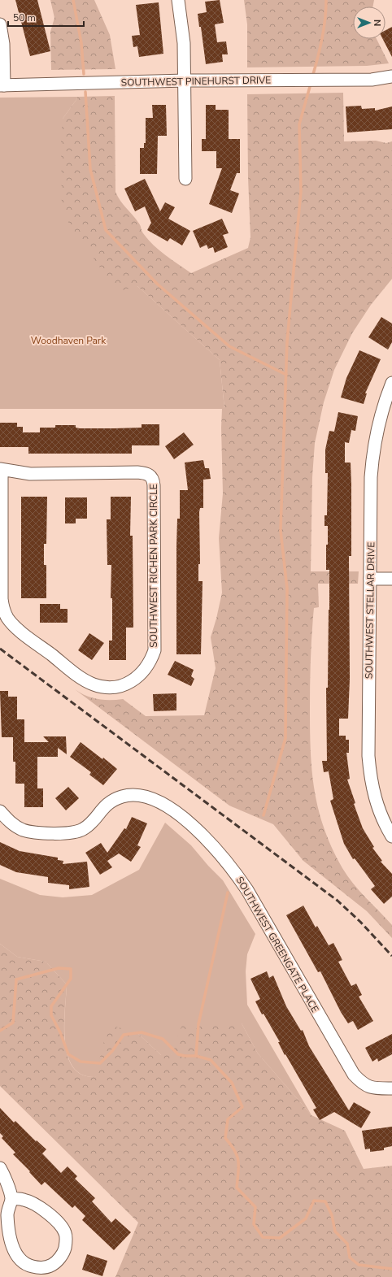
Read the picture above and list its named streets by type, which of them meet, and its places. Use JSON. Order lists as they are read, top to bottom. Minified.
{"streets":{"street":["SOUTHWEST PINEHURST DRIVE","SOUTHWEST RICHEN PARK CIRCLE","SOUTHWEST STELLAR DRIVE","SOUTHWEST GREENGATE PLACE"]},"parks":["Woodhaven Park"],"scale_bar":"50 m","north":"right"}
